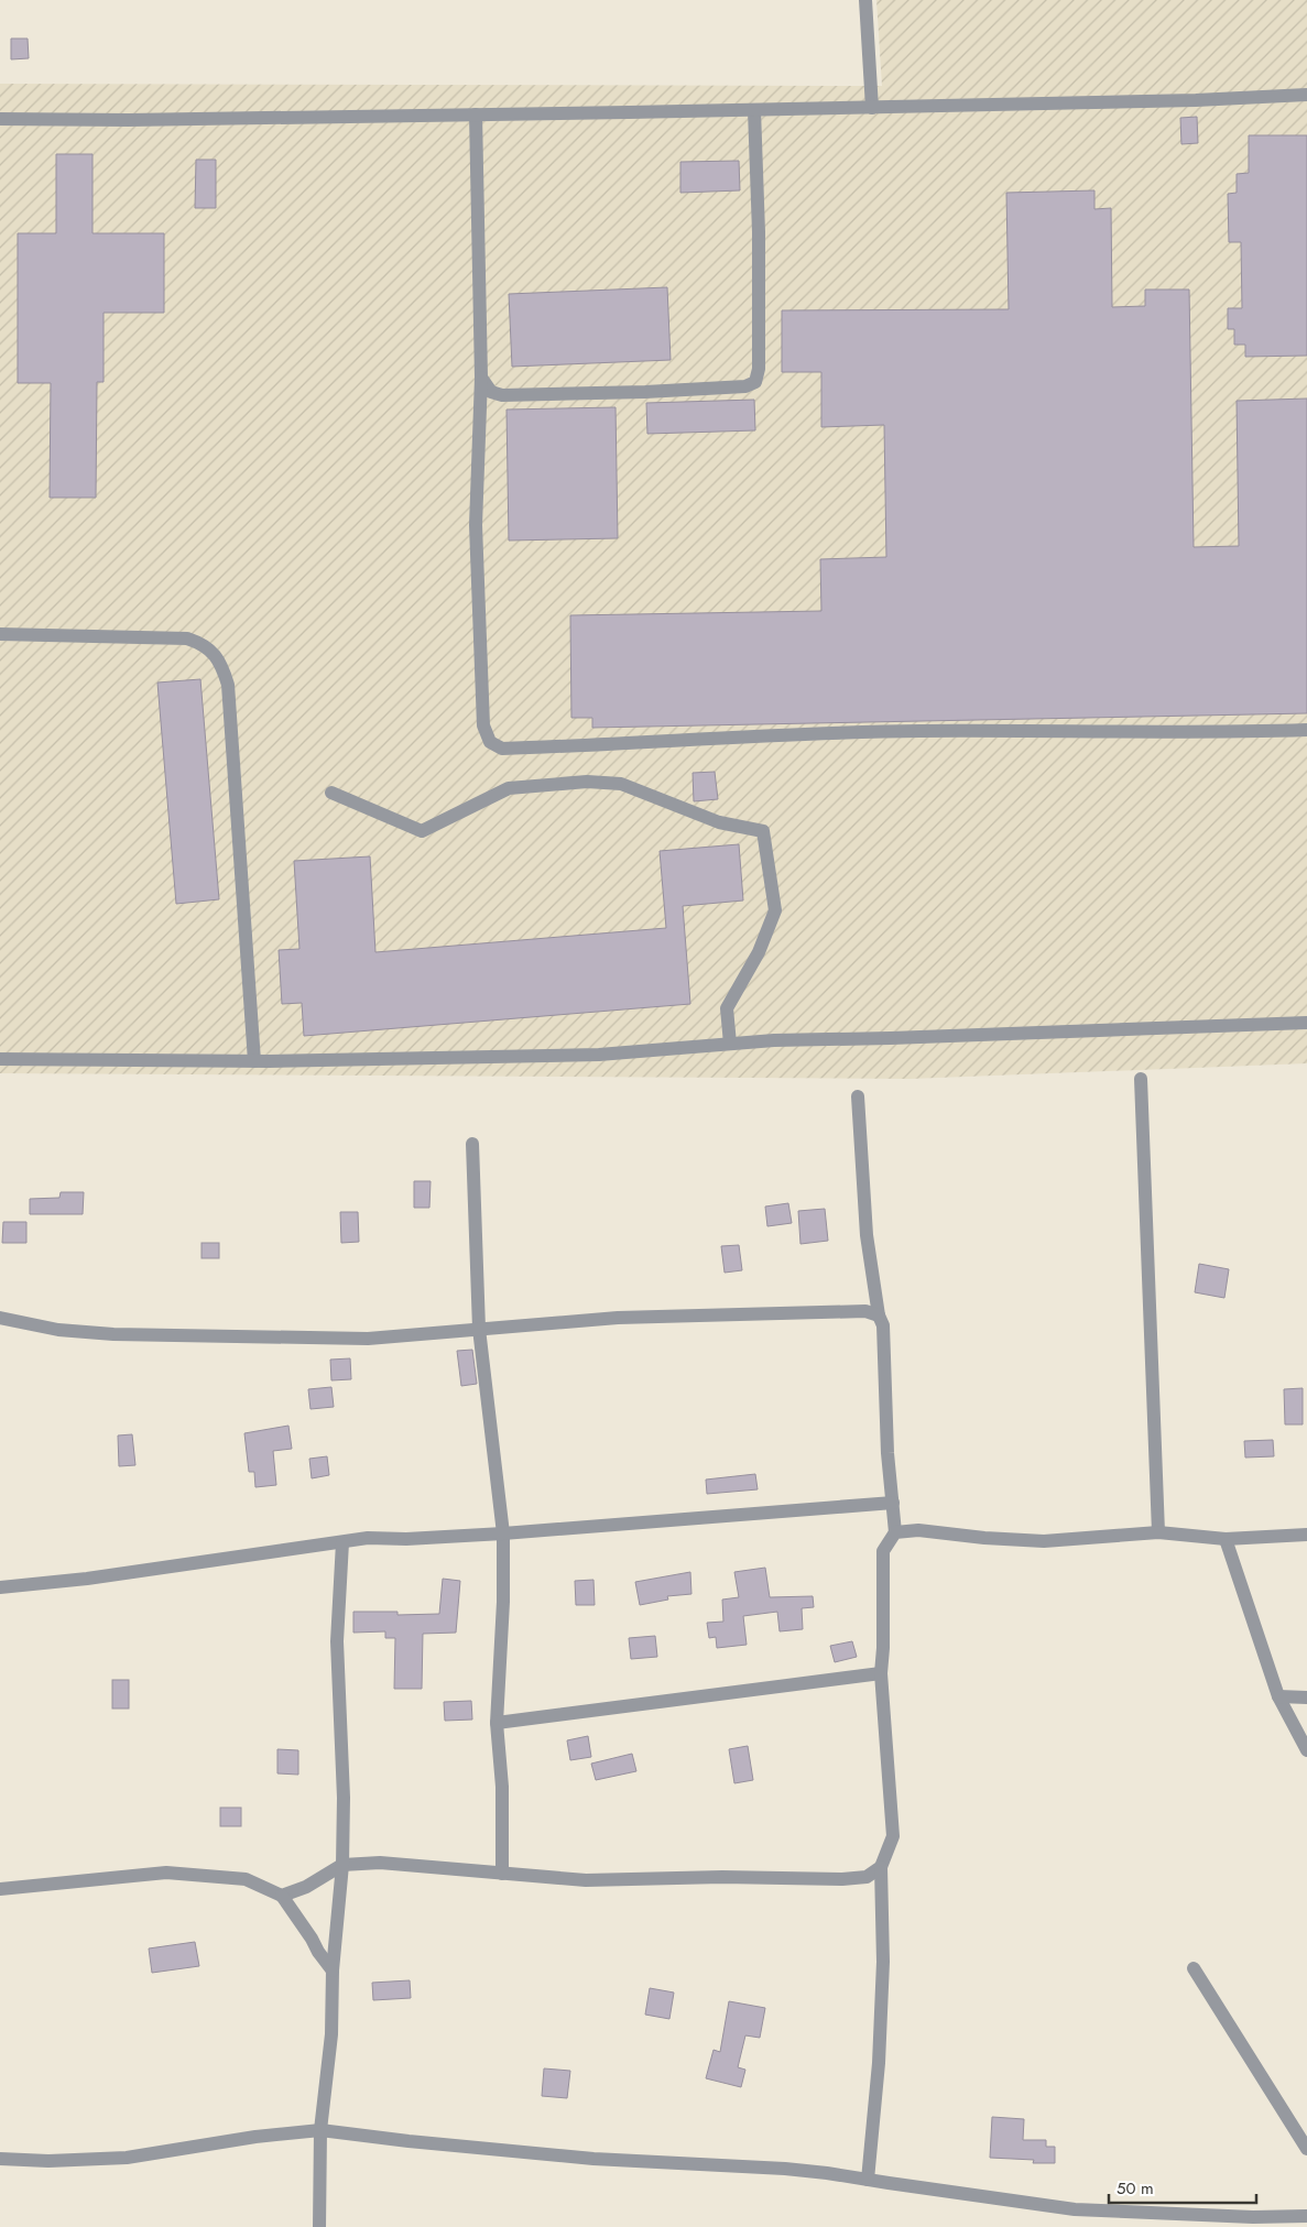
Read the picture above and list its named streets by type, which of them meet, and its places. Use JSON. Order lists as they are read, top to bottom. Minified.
{"scale_bar":"50 m"}
